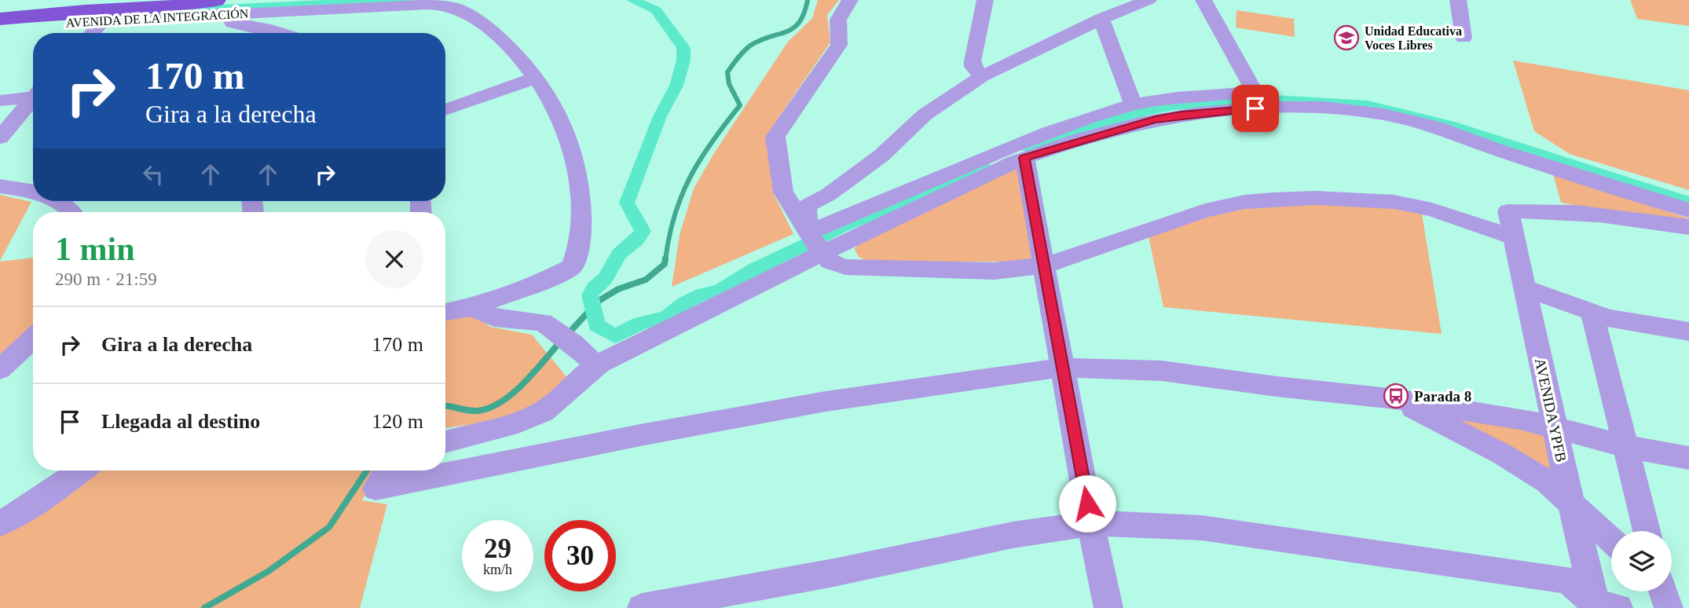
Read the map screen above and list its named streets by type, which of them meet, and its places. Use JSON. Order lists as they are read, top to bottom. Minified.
{"streets":{"main road":["AVENIDA DE LA INTEGRACIÓN"],"street":["AVENIDA YPFB"]},"places":{"school or university":["Unidad Educativa Voces Libres"],"bus stop":["Parada 8"]},"page":{"turn":["170 m","Gira a la derecha"],"heading":["1 min","290 m · 21:59"],"list":[{"name":"Gira a la derecha","value":"170 m"},{"name":"Llegada al destino","value":"120 m"}],"speed":"29 km/h","limit":"30"}}
